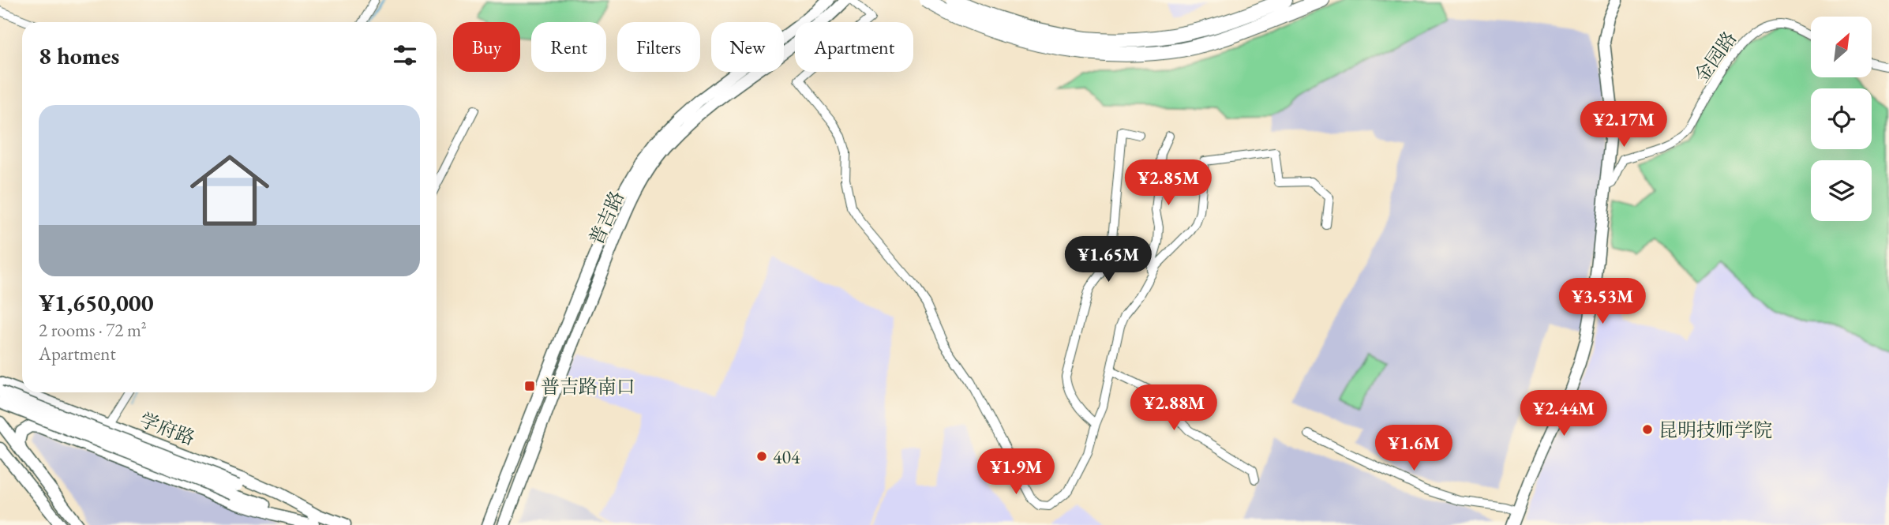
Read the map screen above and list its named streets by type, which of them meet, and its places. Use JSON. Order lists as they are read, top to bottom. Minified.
{"streets":{"main road":["普吉路","学府路"],"street":["金园路"]},"places":{"transit":["普吉路南口"],"other":["昆明技师学院","404"]},"north":"top right","page":{"chip":["Buy","Rent","Filters","New","Apartment"],"heading":"8 homes","list":[{"name":"¥1,650,000","note":"2 rooms · 72 m² · Apartment"}],"price":["¥2.17M","¥2.85M","¥1.65M","¥3.53M","¥2.88M","¥2.44M","¥1.6M","¥1.9M"]}}
